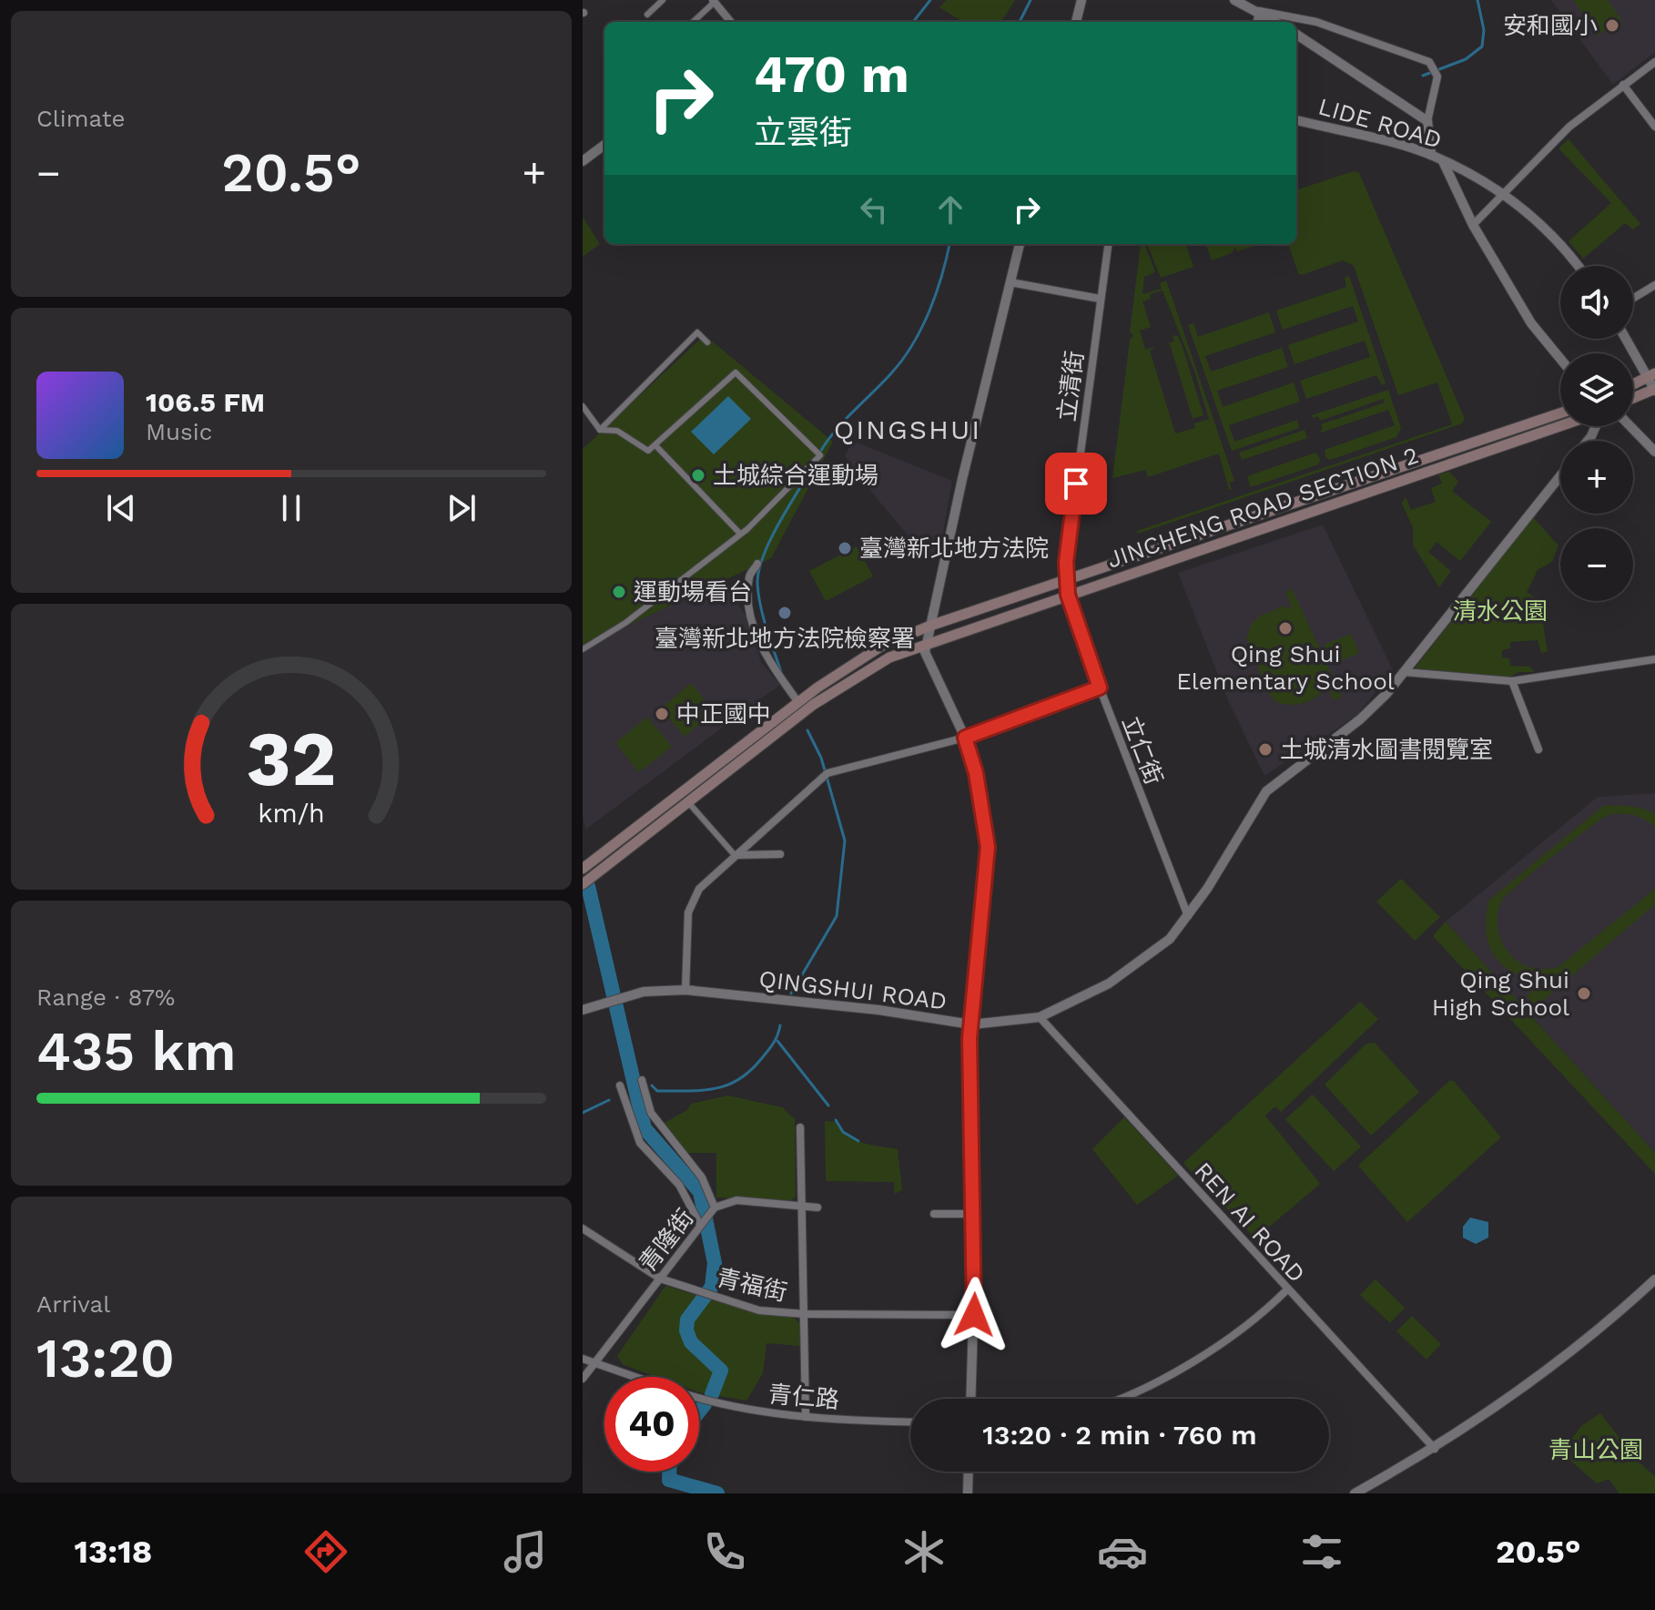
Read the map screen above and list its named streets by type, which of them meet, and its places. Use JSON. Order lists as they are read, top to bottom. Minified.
{"streets":{"main road":["JINCHENG ROAD SECTION 2"],"street":["LIDE ROAD","立清街","立仁街","QINGSHUI ROAD","REN AI ROAD","青隆街","青福街","青仁路"]},"crossings":[["立清街","JINCHENG ROAD SECTION 2"],["立清街","立仁街"],["JINCHENG ROAD SECTION 2","立仁街"],["立仁街","QINGSHUI ROAD"],["QINGSHUI ROAD","REN AI ROAD"],["青隆街","青福街"],["青隆街","青仁路"]],"districts":["QINGSHUI"],"parks":["清水公園","青山公園"],"places":["安和國小","土城綜合運動場","臺灣新北地方法院","運動場看台","臺灣新北地方法院檢察署","Qing Shui Elementary School","中正國中","土城清水圖書閱覽室","Qing Shui High School"],"page":{"tile":["Climate",["Range · 87%","435 km"],["Arrival","13:20"]],"turn":["470 m","立雲街"],"heat":["−","20.5°","+"],"map_buttons":["+","−"],"song":["106.5 FM","Music"],"limit":"40","trip":"13:20 · 2 min · 760 m","tabs":["13:18","20.5°"],"gauge":["32","km/h"]}}
